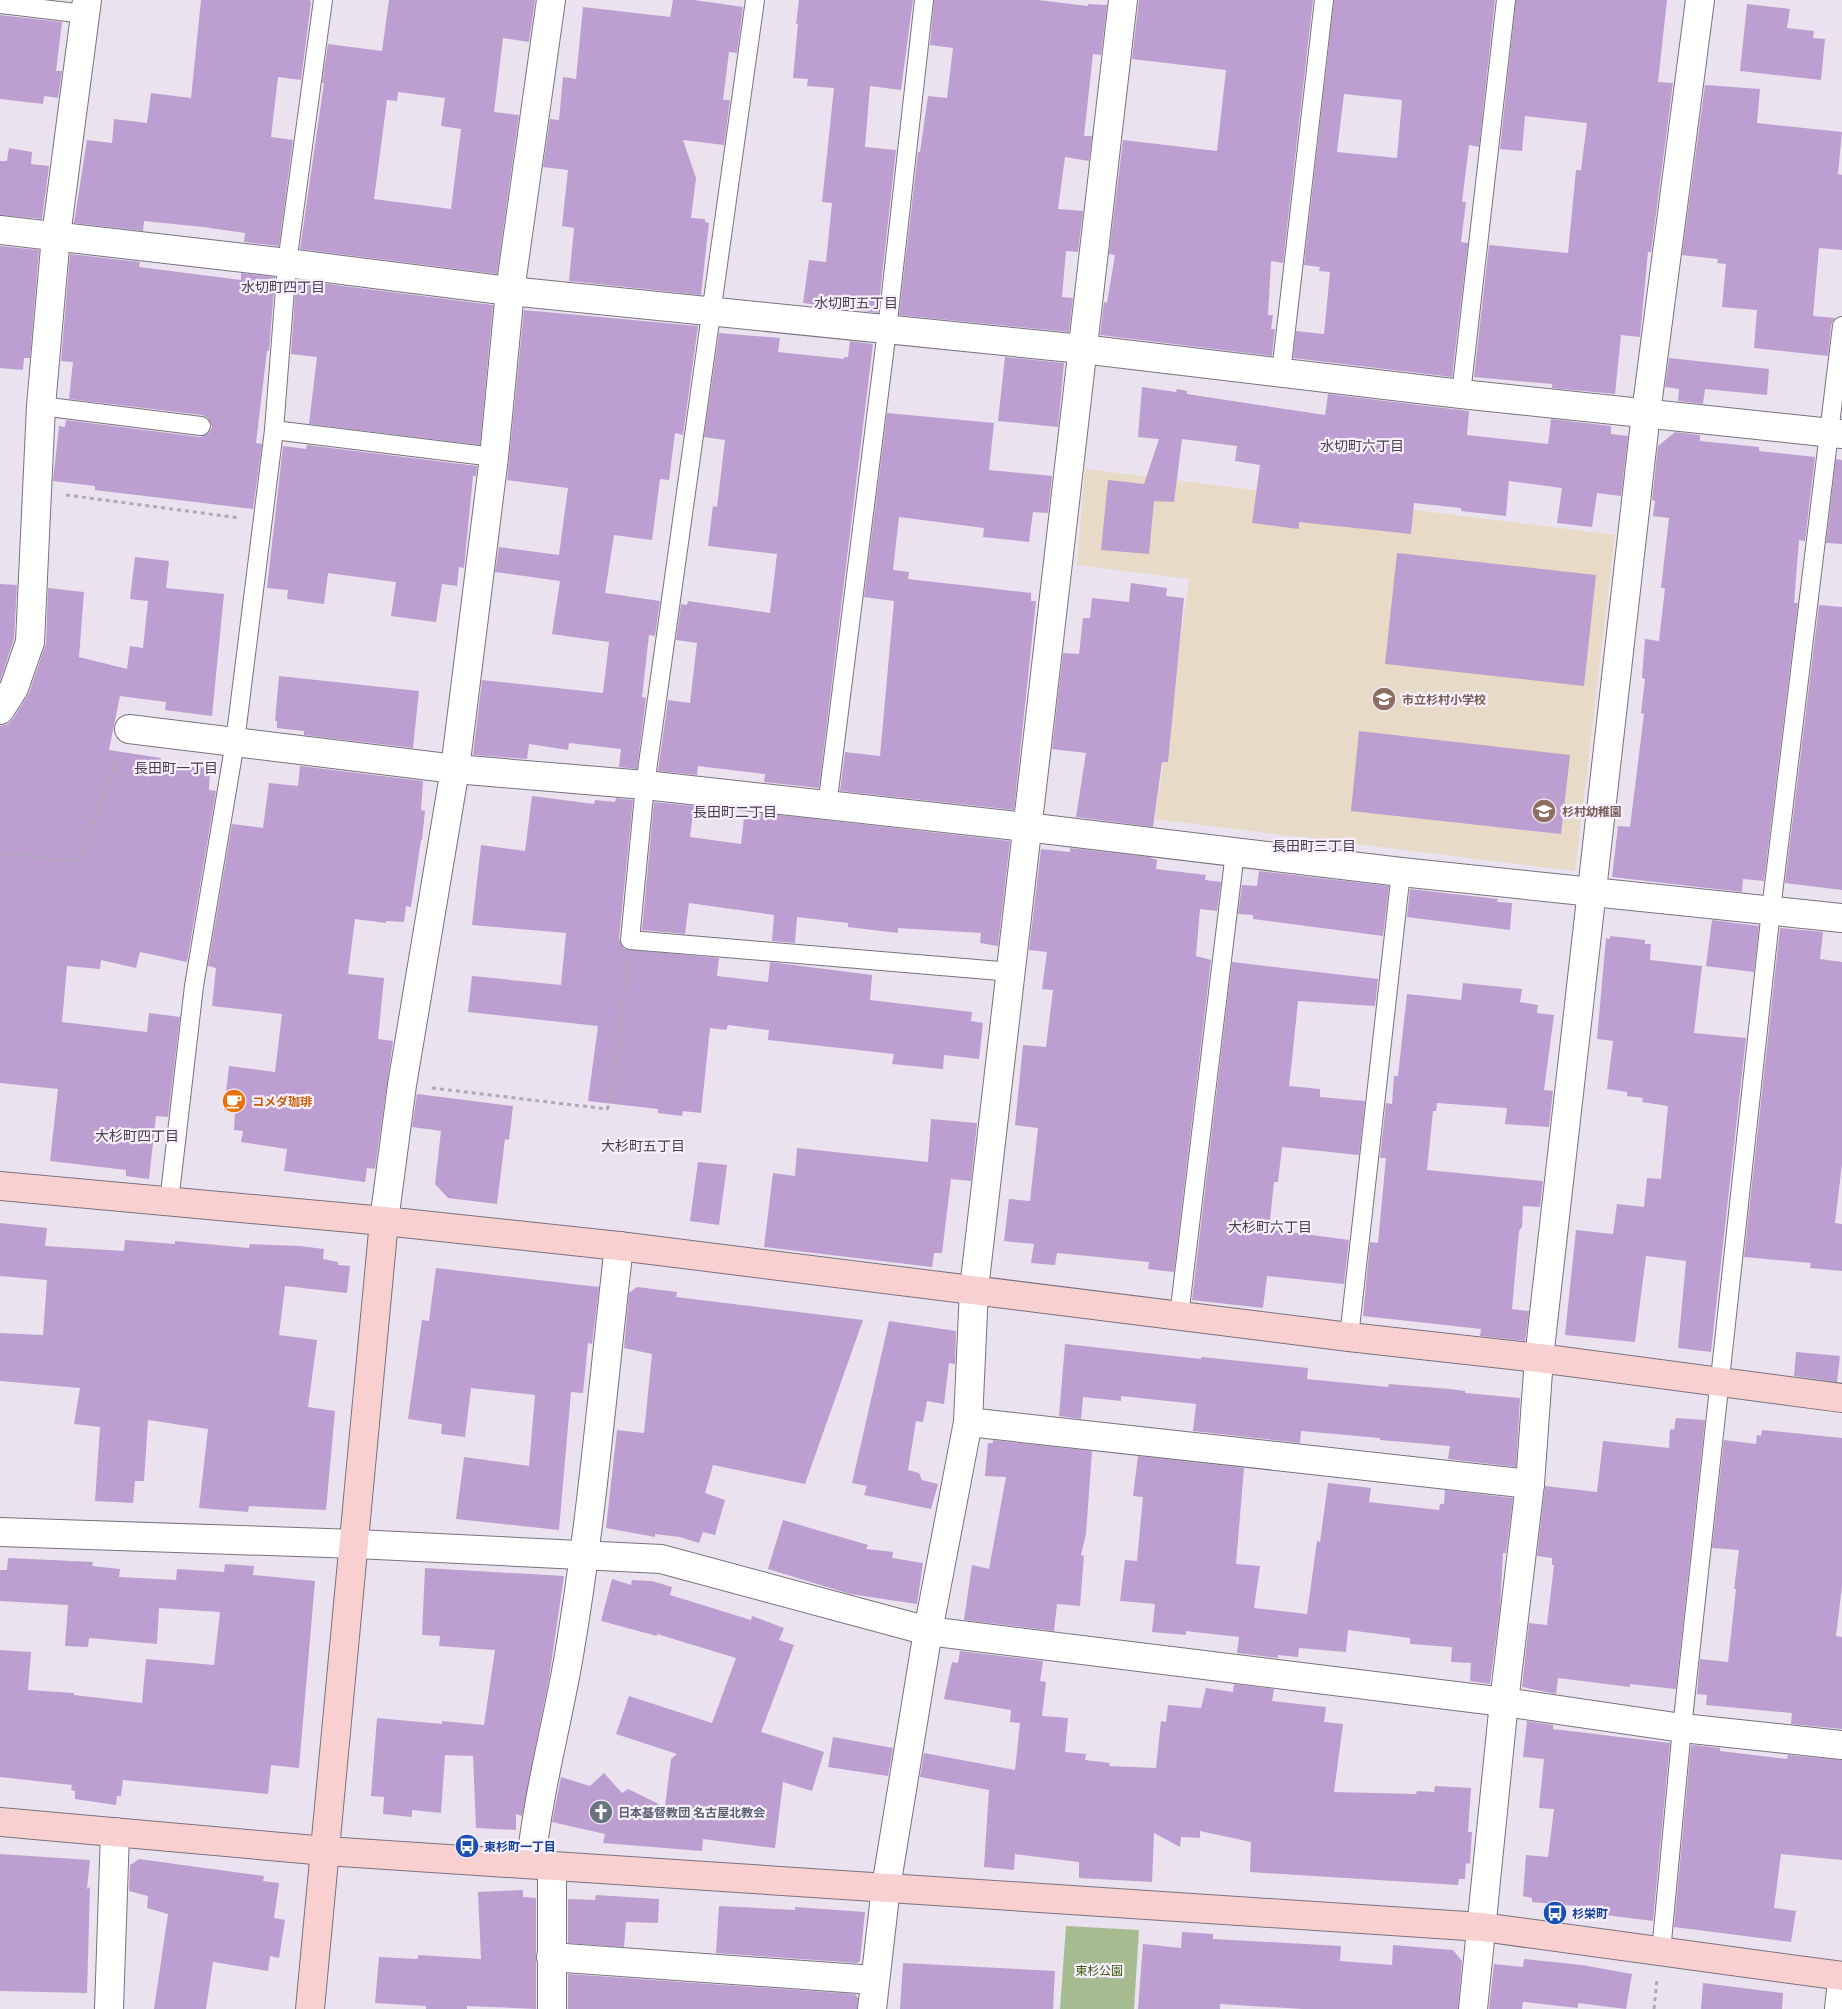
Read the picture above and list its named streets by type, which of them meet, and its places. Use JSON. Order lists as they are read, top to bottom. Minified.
{"districts":["水切町四丁目","水切町五丁目","水切町六丁目","長田町一丁目","長田町二丁目","長田町三丁目","大杉町四丁目","大杉町五丁目","大杉町六丁目"],"parks":["東杉公園"],"places":{"school or university":["市立杉村小学校","杉村幼稚園"],"cafe":["コメダ珈琲"],"church":["日本基督教団 名古屋北教会"],"bus stop":["東杉町一丁目","杉栄町"]}}
